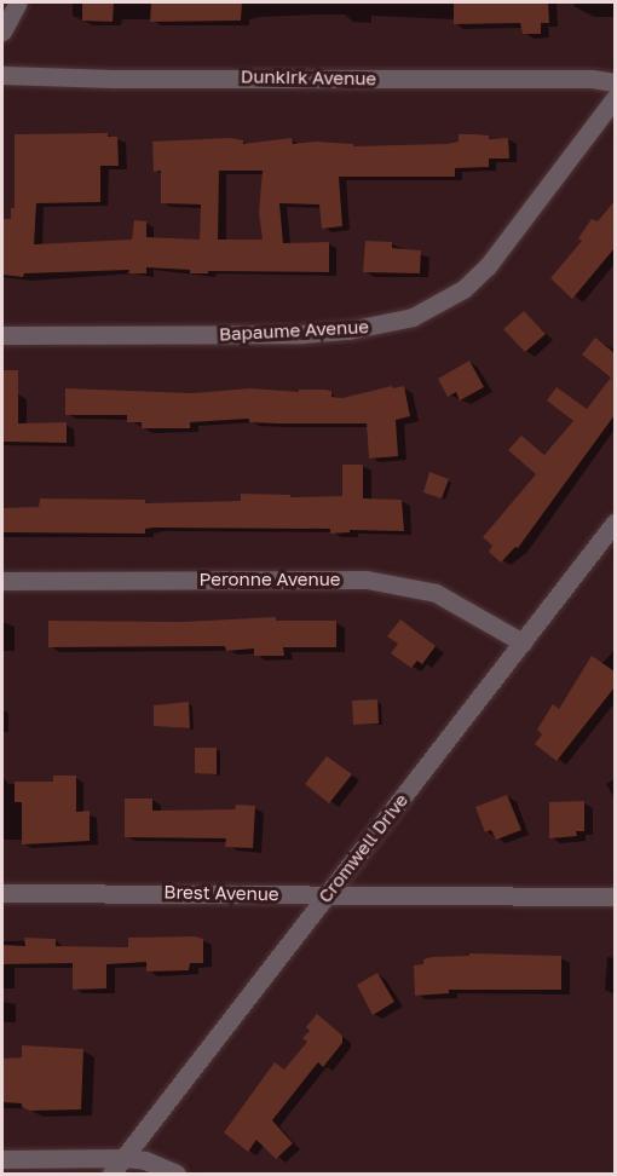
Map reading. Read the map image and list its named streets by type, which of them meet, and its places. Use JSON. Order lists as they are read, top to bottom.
{
  "streets": {
    "street": [
      "Dunkirk Avenue",
      "Bapaume Avenue",
      "Peronne Avenue",
      "Cromwell Drive",
      "Brest Avenue"
    ]
  },
  "crossings": [
    ["Peronne Avenue", "Cromwell Drive"],
    ["Cromwell Drive", "Brest Avenue"]
  ]
}
